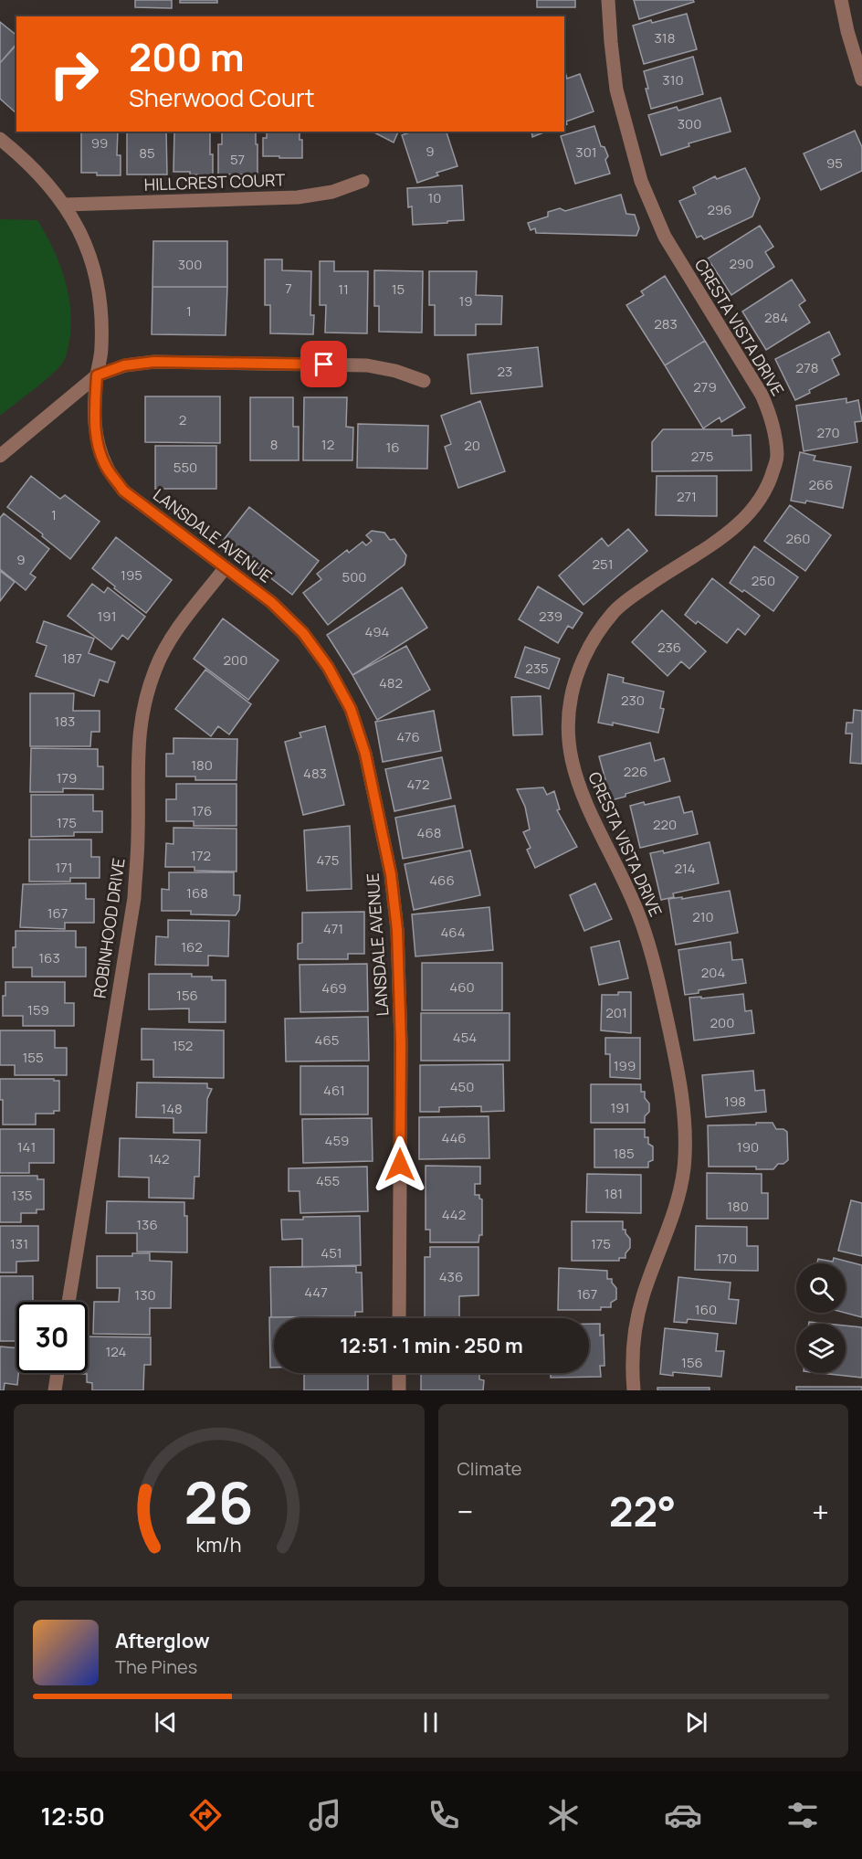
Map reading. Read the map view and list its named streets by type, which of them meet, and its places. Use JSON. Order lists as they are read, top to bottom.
{
  "streets": {
    "street": [
      "HILLCREST COURT",
      "CRESTA VISTA DRIVE",
      "LANSDALE AVENUE",
      "ROBINHOOD DRIVE"
    ]
  },
  "crossings": [
    ["HILLCREST COURT", "LANSDALE AVENUE"],
    ["LANSDALE AVENUE", "ROBINHOOD DRIVE"]
  ],
  "house_numbers": [
    "318",
    "310",
    "300",
    "99",
    "9",
    "301",
    "85",
    "57",
    "95",
    "10",
    "296",
    "290",
    "300",
    "7",
    "11",
    "15",
    "19",
    "1",
    "284",
    "283",
    "278",
    "23",
    "279",
    "2",
    "270",
    "8",
    "12",
    "20",
    "16",
    "275",
    "550",
    "266",
    "271",
    "1",
    "260",
    "9",
    "251",
    "195",
    "500",
    "250",
    "191",
    "239",
    "494",
    "236",
    "187",
    "200",
    "235",
    "482",
    "230",
    "183",
    "476",
    "180",
    "226",
    "483",
    "179",
    "472",
    "176",
    "175",
    "220",
    "468",
    "172",
    "475",
    "171",
    "214",
    "466",
    "168",
    "167",
    "210",
    "471",
    "464",
    "162",
    "163",
    "204",
    "460",
    "469",
    "156",
    "159",
    "201",
    "200",
    "454",
    "465",
    "152",
    "155",
    "199",
    "450",
    "461",
    "198",
    "191",
    "148",
    "446",
    "459",
    "141",
    "190",
    "185",
    "142",
    "455",
    "181",
    "135",
    "180",
    "442",
    "136",
    "131",
    "175",
    "451",
    "170",
    "436",
    "447",
    "167",
    "130",
    "160",
    "124",
    "156"
  ],
  "page": {
    "turn": ["200 m", "Sherwood Court"],
    "limit": "30",
    "trip": "12:51 · 1 min · 250 m",
    "tile": "Climate",
    "heat": ["−", "22°", "+"],
    "song": ["Afterglow", "The Pines"],
    "tabs": "12:50",
    "gauge": ["26", "km/h"]
  }
}
